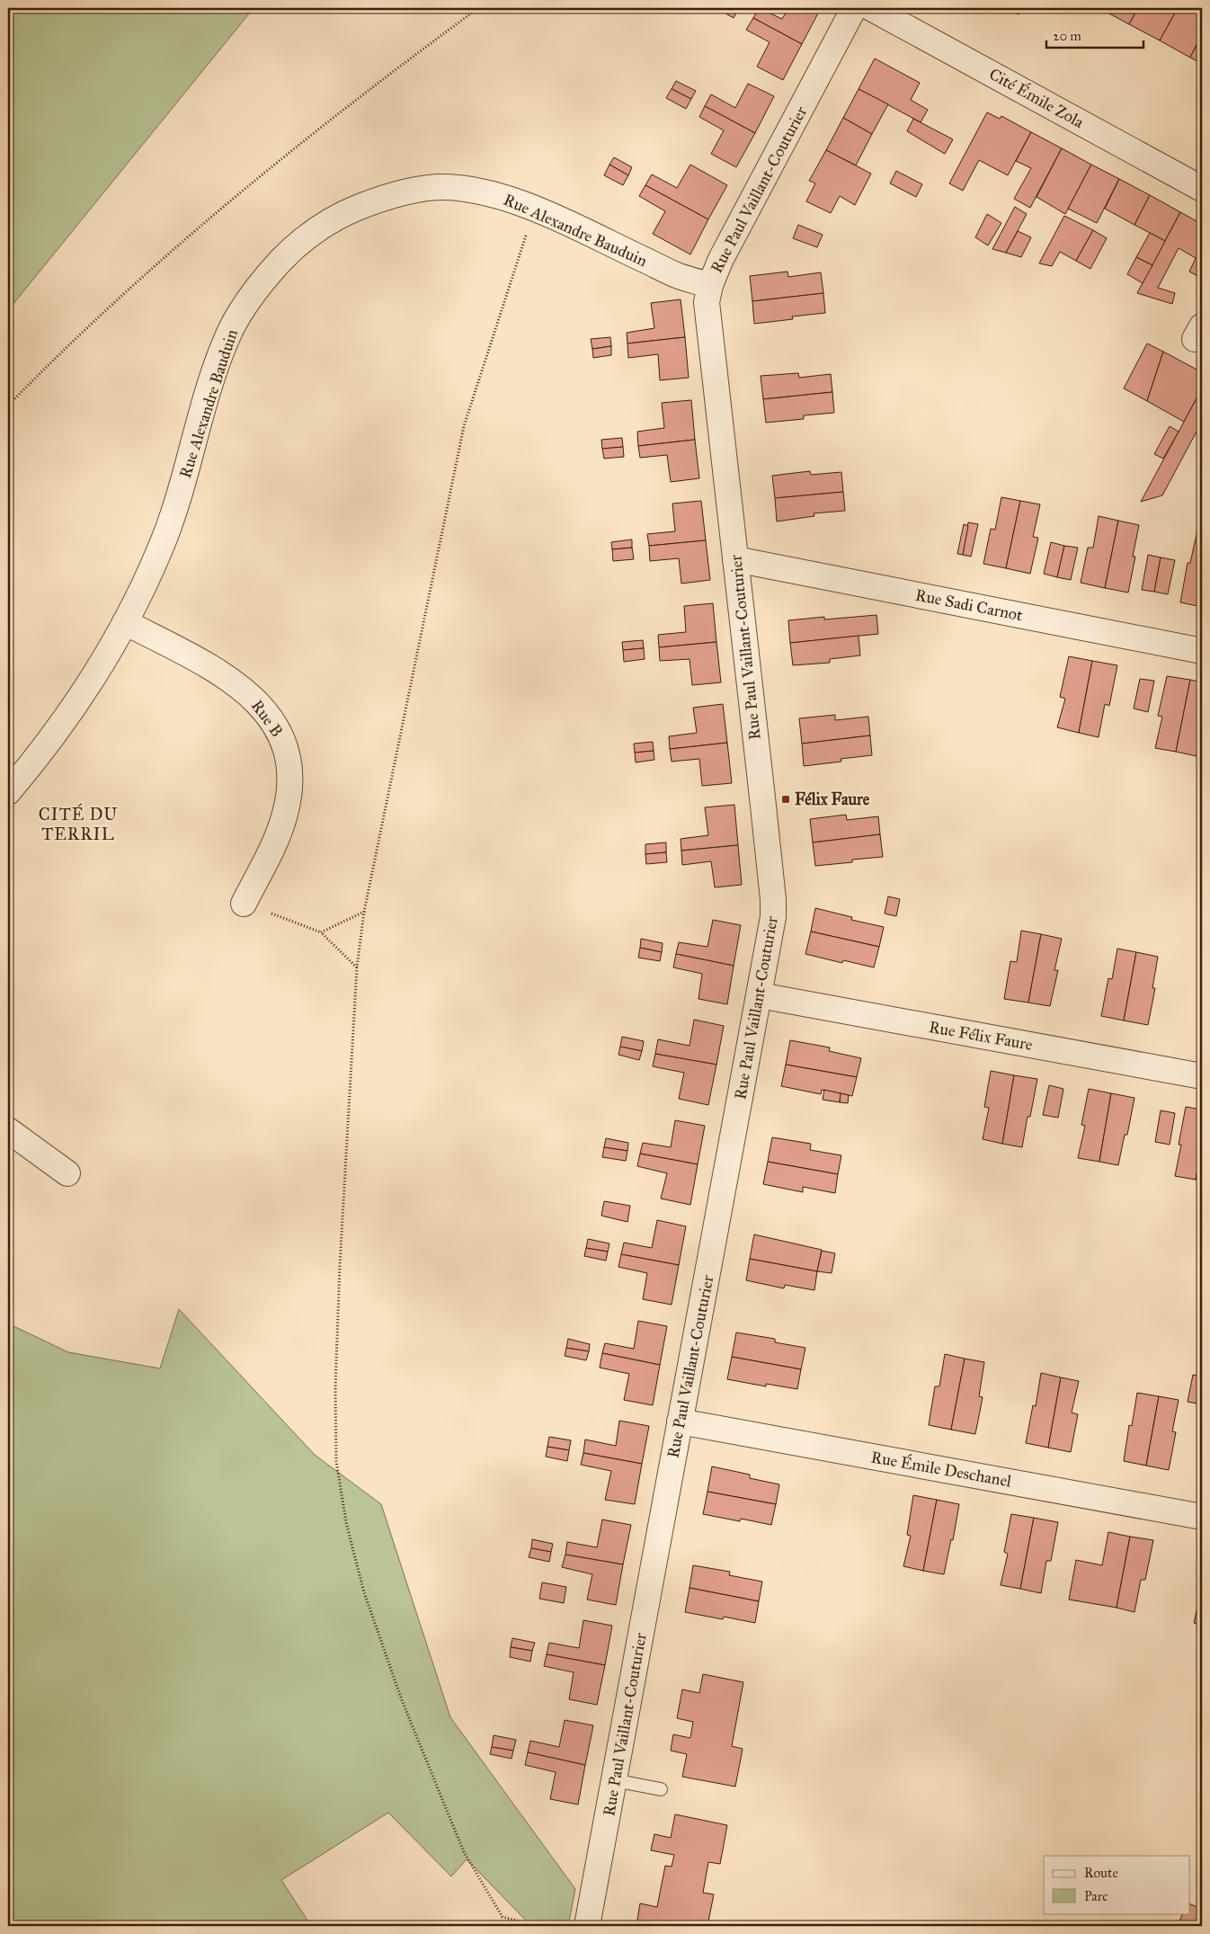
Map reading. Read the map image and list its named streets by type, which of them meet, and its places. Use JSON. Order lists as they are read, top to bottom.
{
  "streets": {
    "street": [
      "Cité Émile Zola",
      "Rue Paul Vaillant-Couturier",
      "Rue Alexandre Bauduin",
      "Rue Sadi Carnot",
      "Rue B",
      "Rue Félix Faure",
      "Rue Émile Deschanel"
    ]
  },
  "crossings": [
    ["Rue Paul Vaillant-Couturier", "Rue Alexandre Bauduin"],
    ["Rue Paul Vaillant-Couturier", "Rue Sadi Carnot"],
    ["Rue Paul Vaillant-Couturier", "Rue Félix Faure"],
    ["Rue Paul Vaillant-Couturier", "Rue Émile Deschanel"],
    ["Rue Alexandre Bauduin", "Rue B"]
  ],
  "districts": ["CITÉ DU TERRIL"],
  "places": {
    "transit": ["Félix Faure"]
  },
  "legend": ["Route", "Parc"],
  "scale_bar": "20 m"
}
